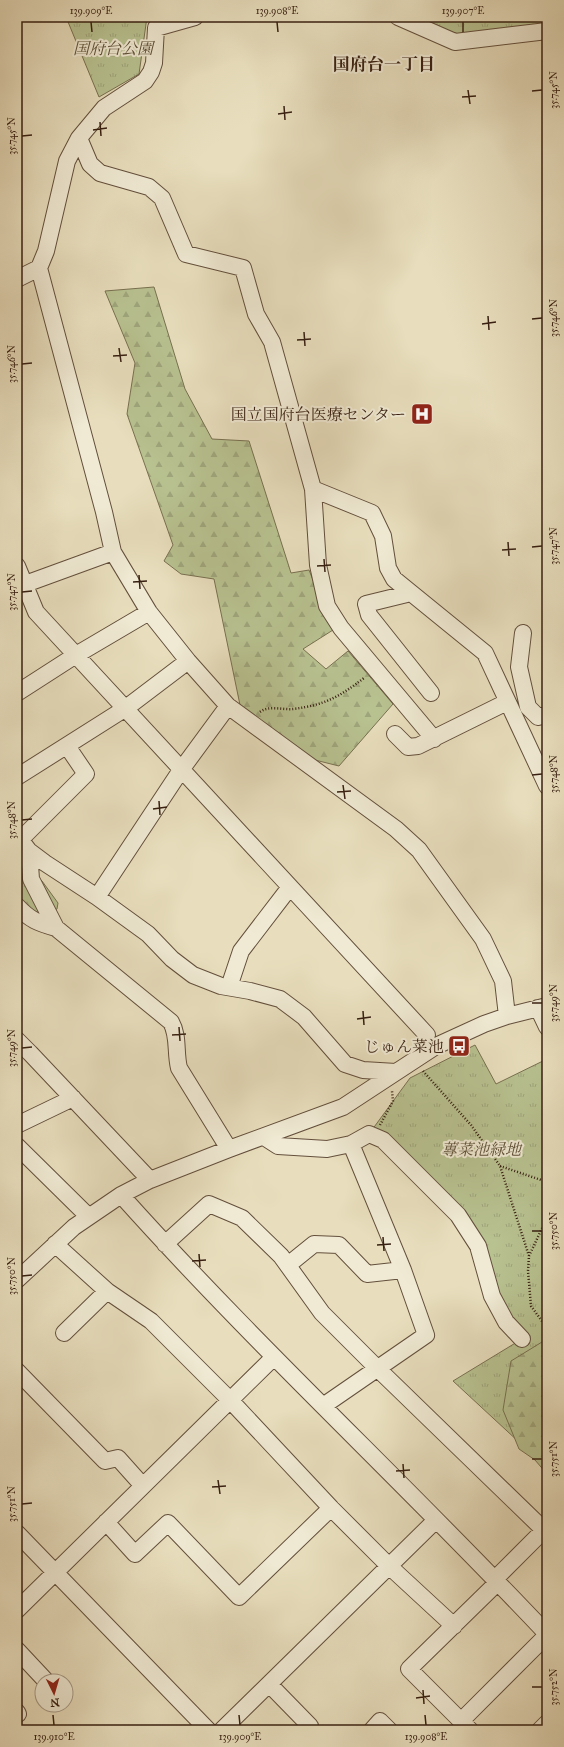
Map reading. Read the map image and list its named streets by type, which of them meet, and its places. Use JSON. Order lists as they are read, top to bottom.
{
  "districts": ["国府台一丁目"],
  "parks": ["国府台公園", "蓴菜池緑地"],
  "places": {
    "hospital": ["国立国府台医療センター"],
    "bus stop": ["じゅん菜池"]
  },
  "north": "bottom",
  "coordinates": [
    "139.909°E",
    "139.908°E",
    "139.907°E",
    "35.745°N",
    "35.746°N",
    "35.747°N",
    "35.748°N",
    "35.749°N",
    "35.750°N",
    "35.751°N",
    "35.752°N",
    "139.910°E"
  ]
}
